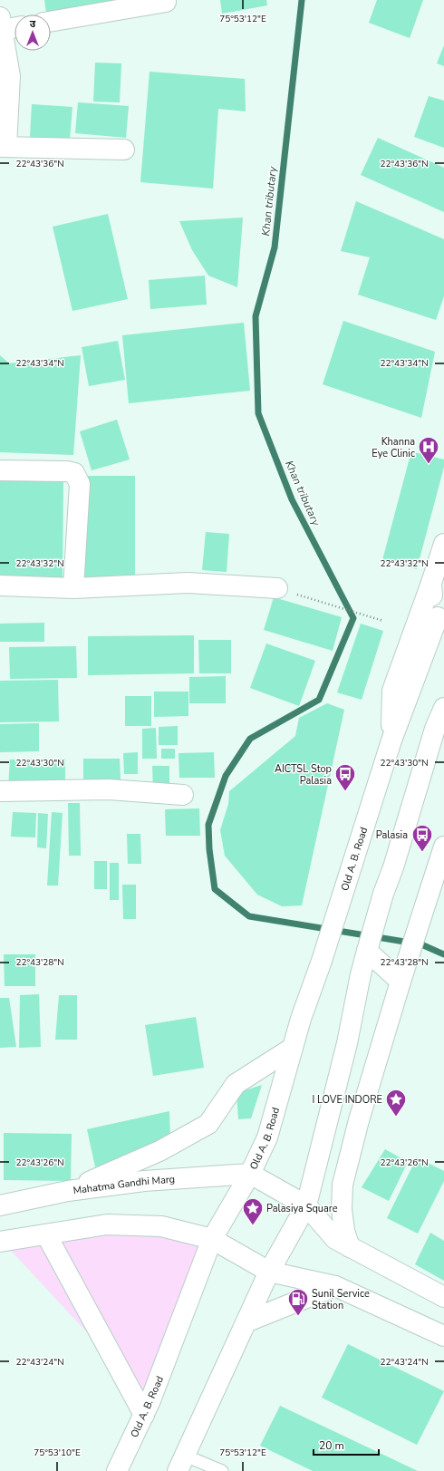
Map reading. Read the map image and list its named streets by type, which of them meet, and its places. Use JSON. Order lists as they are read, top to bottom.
{
  "streets": {
    "main road": ["Old A. B. Road", "Mahatma Gandhi Marg"]
  },
  "crossings": [
    ["Old A. B. Road", "Mahatma Gandhi Marg"]
  ],
  "water": ["Khan tributary"],
  "places": {
    "hospital": ["Khanna Eye Clinic"],
    "bus stop": ["AICTSL Stop Palasia", "Palasia"],
    "place": ["I LOVE INDORE", "Palasiya Square"],
    "fuel station": ["Sunil Service Station"]
  },
  "scale_bar": "20 m",
  "north": "top",
  "coordinates": [
    "75°53'12\"E",
    "22°43'36\"N",
    "22°43'34\"N",
    "22°43'32\"N",
    "22°43'30\"N",
    "22°43'28\"N",
    "22°43'26\"N",
    "22°43'24\"N",
    "75°53'10\"E"
  ]
}
